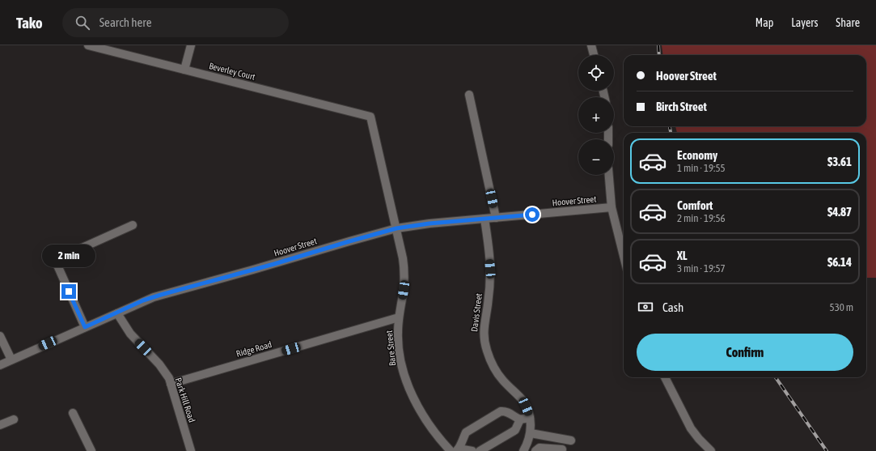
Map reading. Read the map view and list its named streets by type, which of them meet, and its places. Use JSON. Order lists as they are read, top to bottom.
{
  "streets": {
    "street": [
      "Beverley Court",
      "Hoover Street",
      "Davis Street",
      "Bare Street",
      "Ridge Road",
      "Park Hill Road"
    ]
  },
  "crossings": [
    ["Beverley Court", "Bare Street"],
    ["Hoover Street", "Davis Street"],
    ["Hoover Street", "Bare Street"],
    ["Hoover Street", "Park Hill Road"],
    ["Bare Street", "Ridge Road"],
    ["Ridge Road", "Park Hill Road"]
  ],
  "page": {
    "header": "Tako",
    "search": "Search here",
    "nav": ["Map", "Layers", "Share"],
    "map_buttons": ["+", "−"],
    "banner": ["Hoover Street", "Birch Street"],
    "list": [
      {
        "name": "Economy",
        "note": "1 min · 19:55",
        "value": "$3.61"
      },
      {
        "name": "Comfort",
        "note": "2 min · 19:56",
        "value": "$4.87"
      },
      {
        "name": "XL",
        "note": "3 min · 19:57",
        "value": "$6.14"
      }
    ],
    "bubble": "2 min",
    "pay": ["Cash", "530 m"],
    "buttons": "Confirm"
  }
}
